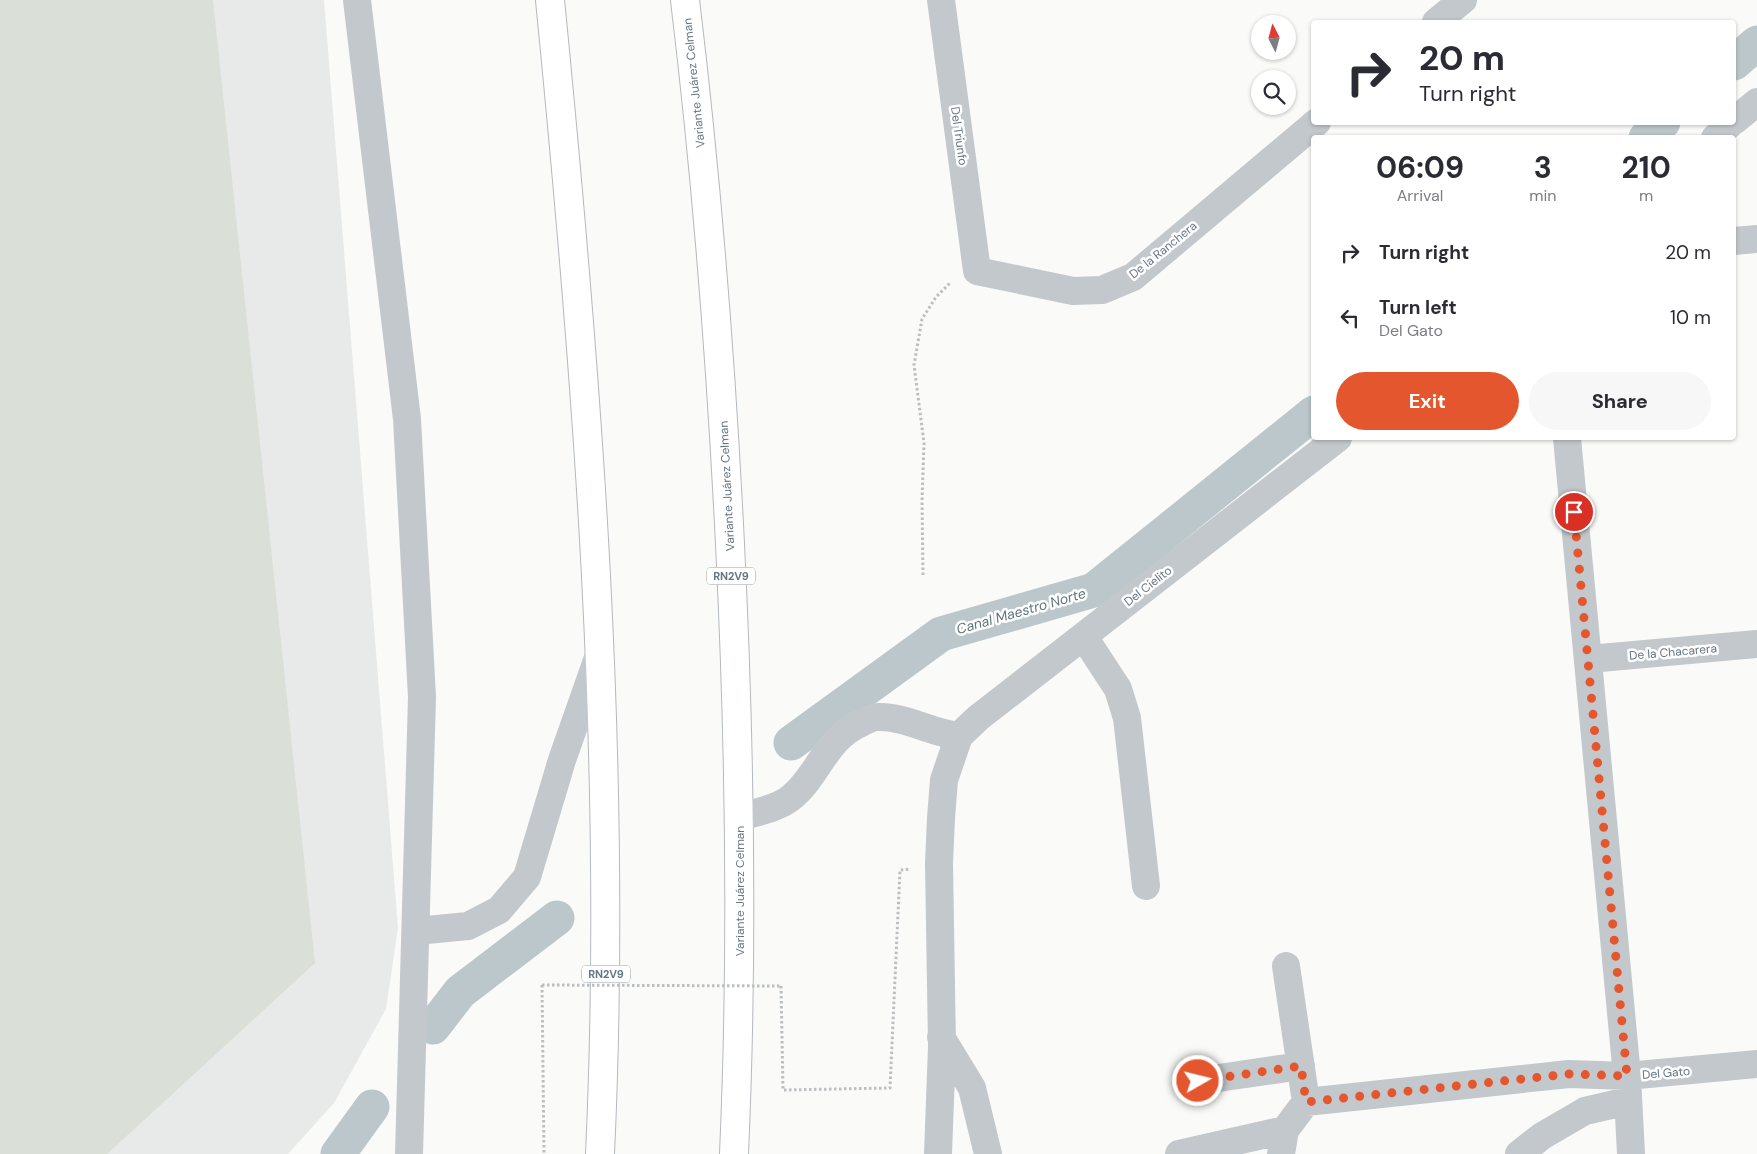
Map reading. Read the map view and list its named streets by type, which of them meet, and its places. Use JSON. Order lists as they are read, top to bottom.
{
  "streets": {
    "highway": ["Variante Juárez Celman", "RN2V9"],
    "street": [
      "Del Triunfo",
      "De la Ranchera",
      "Del Cielito",
      "De la Chacarera",
      "Del Gato"
    ]
  },
  "crossings": [
    ["Del Triunfo", "De la Ranchera"]
  ],
  "water": ["Canal Maestro Norte"],
  "north": "top",
  "page": {
    "turn": ["20 m", "Turn right"],
    "eta": [
      "06:09",
      "Arrival",
      "3",
      "min",
      "210",
      "m"
    ],
    "list": [
      {
        "name": "Turn right",
        "value": "20 m"
      },
      {
        "name": "Turn left",
        "note": "Del Gato",
        "value": "10 m"
      }
    ],
    "buttons": ["Exit", "Share"]
  }
}
